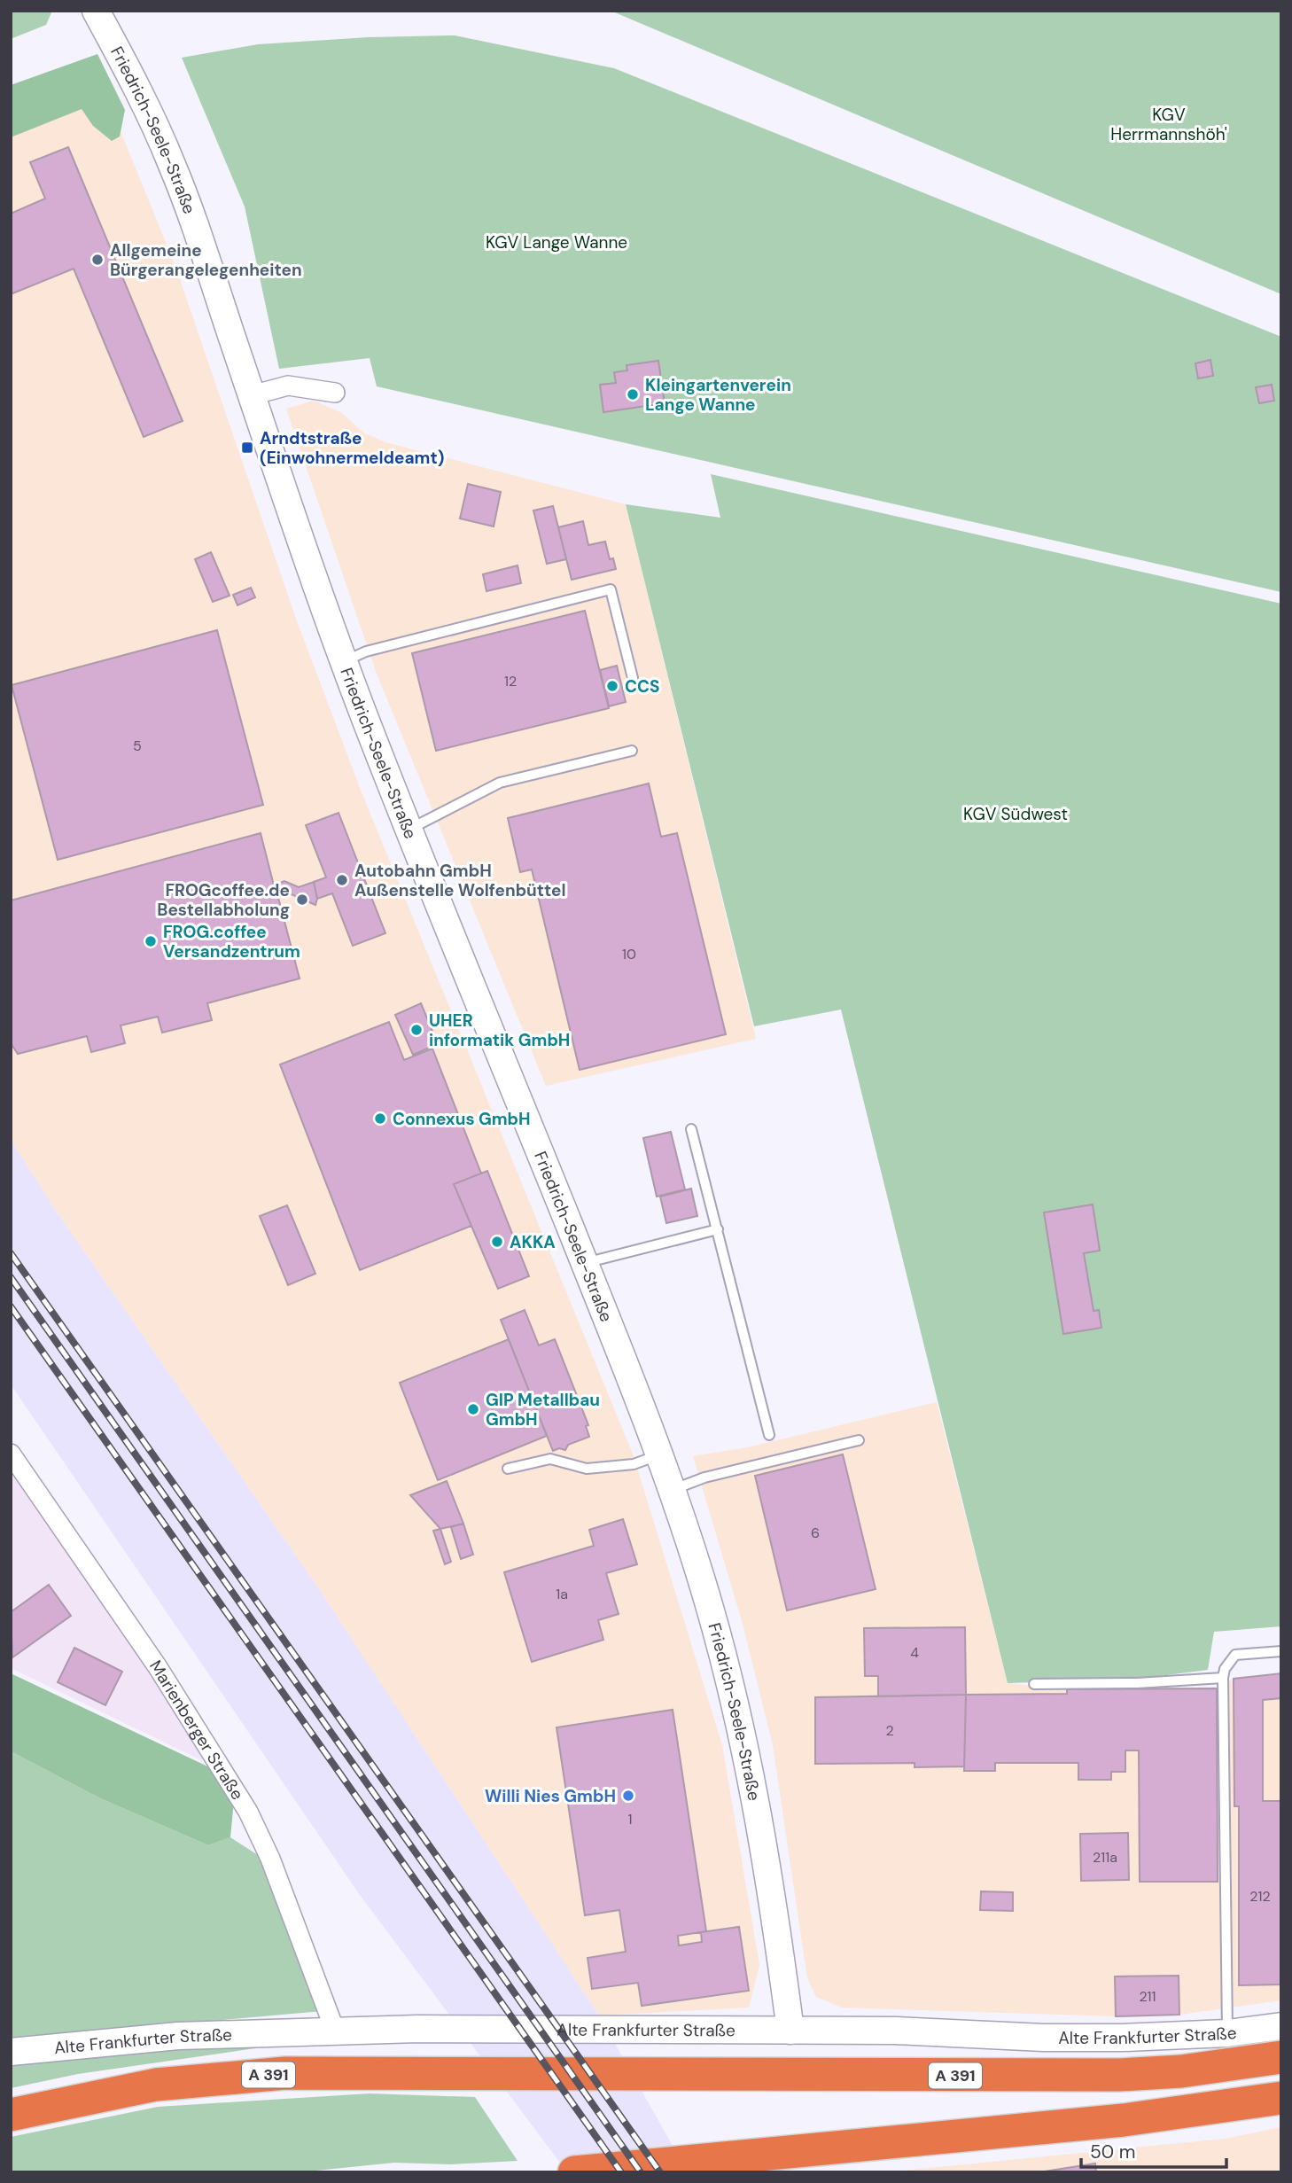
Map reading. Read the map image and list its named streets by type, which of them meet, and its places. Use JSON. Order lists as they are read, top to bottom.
{
  "streets": {
    "highway": ["A 391"],
    "street": ["Friedrich-Seele-Straße", "Marienberger Straße", "Alte Frankfurter Straße"]
  },
  "crossings": [
    ["Friedrich-Seele-Straße", "Alte Frankfurter Straße"],
    ["Marienberger Straße", "Alte Frankfurter Straße"]
  ],
  "parks": ["KGV Herrmannshöh'", "KGV Lange Wanne", "KGV Südwest"],
  "places": {
    "other": [
      "Allgemeine Bürgerangelegenheiten",
      "Kleingartenverein Lange Wanne",
      "CCS",
      "Autobahn GmbH Außenstelle Wolfenbüttel",
      "FROGcoffee.de Bestellabholung",
      "FROG.coffee Versandzentrum",
      "UHER informatik GmbH",
      "Connexus GmbH",
      "AKKA",
      "GIP Metallbau GmbH",
      "Willi Nies GmbH"
    ],
    "transit": ["Arndtstraße (Einwohnermeldeamt)"]
  },
  "house_numbers": [
    "12",
    "5",
    "10",
    "6",
    "1a",
    "4",
    "2",
    "1",
    "211a",
    "212",
    "211"
  ],
  "scale_bar": "50 m"
}
